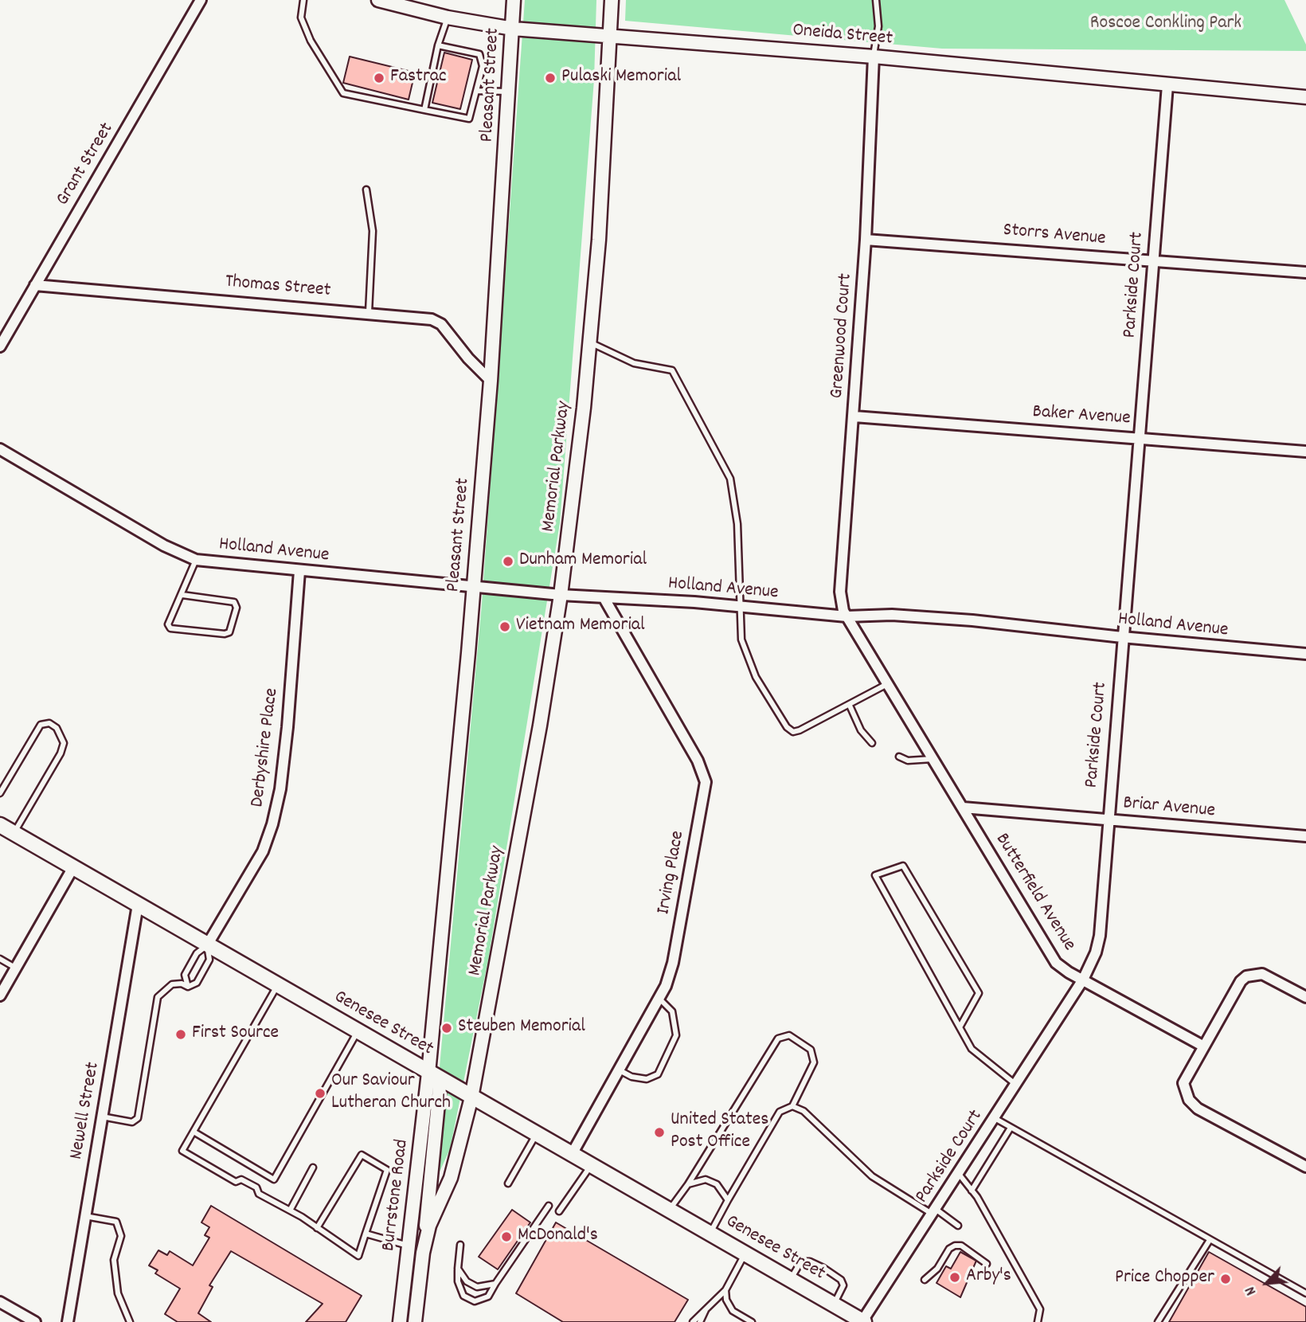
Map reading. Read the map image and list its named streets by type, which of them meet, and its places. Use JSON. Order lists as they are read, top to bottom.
{
  "streets": {
    "main road": ["Genesee Street"],
    "street": [
      "Oneida Street",
      "Pleasant Street",
      "Grant Street",
      "Storrs Avenue",
      "Parkside Court",
      "Thomas Street",
      "Greenwood Court",
      "Baker Avenue",
      "Memorial Parkway",
      "Holland Avenue",
      "Derbyshire Place",
      "Briar Avenue",
      "Irving Place",
      "Butterfield Avenue",
      "Newell Street",
      "Burrstone Road"
    ]
  },
  "crossings": [
    ["Oneida Street", "Pleasant Street"],
    ["Oneida Street", "Parkside Court"],
    ["Oneida Street", "Greenwood Court"],
    ["Oneida Street", "Memorial Parkway"],
    ["Pleasant Street", "Thomas Street"],
    ["Pleasant Street", "Holland Avenue"],
    ["Pleasant Street", "Genesee Street"],
    ["Pleasant Street", "Burrstone Road"],
    ["Grant Street", "Thomas Street"],
    ["Storrs Avenue", "Parkside Court"],
    ["Storrs Avenue", "Greenwood Court"],
    ["Parkside Court", "Baker Avenue"],
    ["Parkside Court", "Holland Avenue"],
    ["Parkside Court", "Briar Avenue"],
    ["Parkside Court", "Butterfield Avenue"],
    ["Parkside Court", "Genesee Street"],
    ["Greenwood Court", "Baker Avenue"],
    ["Greenwood Court", "Holland Avenue"],
    ["Greenwood Court", "Butterfield Avenue"],
    ["Memorial Parkway", "Holland Avenue"],
    ["Memorial Parkway", "Genesee Street"],
    ["Memorial Parkway", "Burrstone Road"],
    ["Holland Avenue", "Derbyshire Place"],
    ["Holland Avenue", "Irving Place"],
    ["Holland Avenue", "Butterfield Avenue"],
    ["Derbyshire Place", "Genesee Street"],
    ["Briar Avenue", "Butterfield Avenue"],
    ["Irving Place", "Genesee Street"],
    ["Genesee Street", "Newell Street"],
    ["Genesee Street", "Burrstone Road"]
  ],
  "parks": ["Roscoe Conkling Park"],
  "places": [
    "Fastrac",
    "Pulaski Memorial",
    "Dunham Memorial",
    "Vietnam Memorial",
    "Steuben Memorial",
    "First Source",
    "Our Saviour Lutheran Church",
    "United States Post Office",
    "McDonald's",
    "Arby's",
    "Price Chopper"
  ],
  "north": "bottom left"
}
